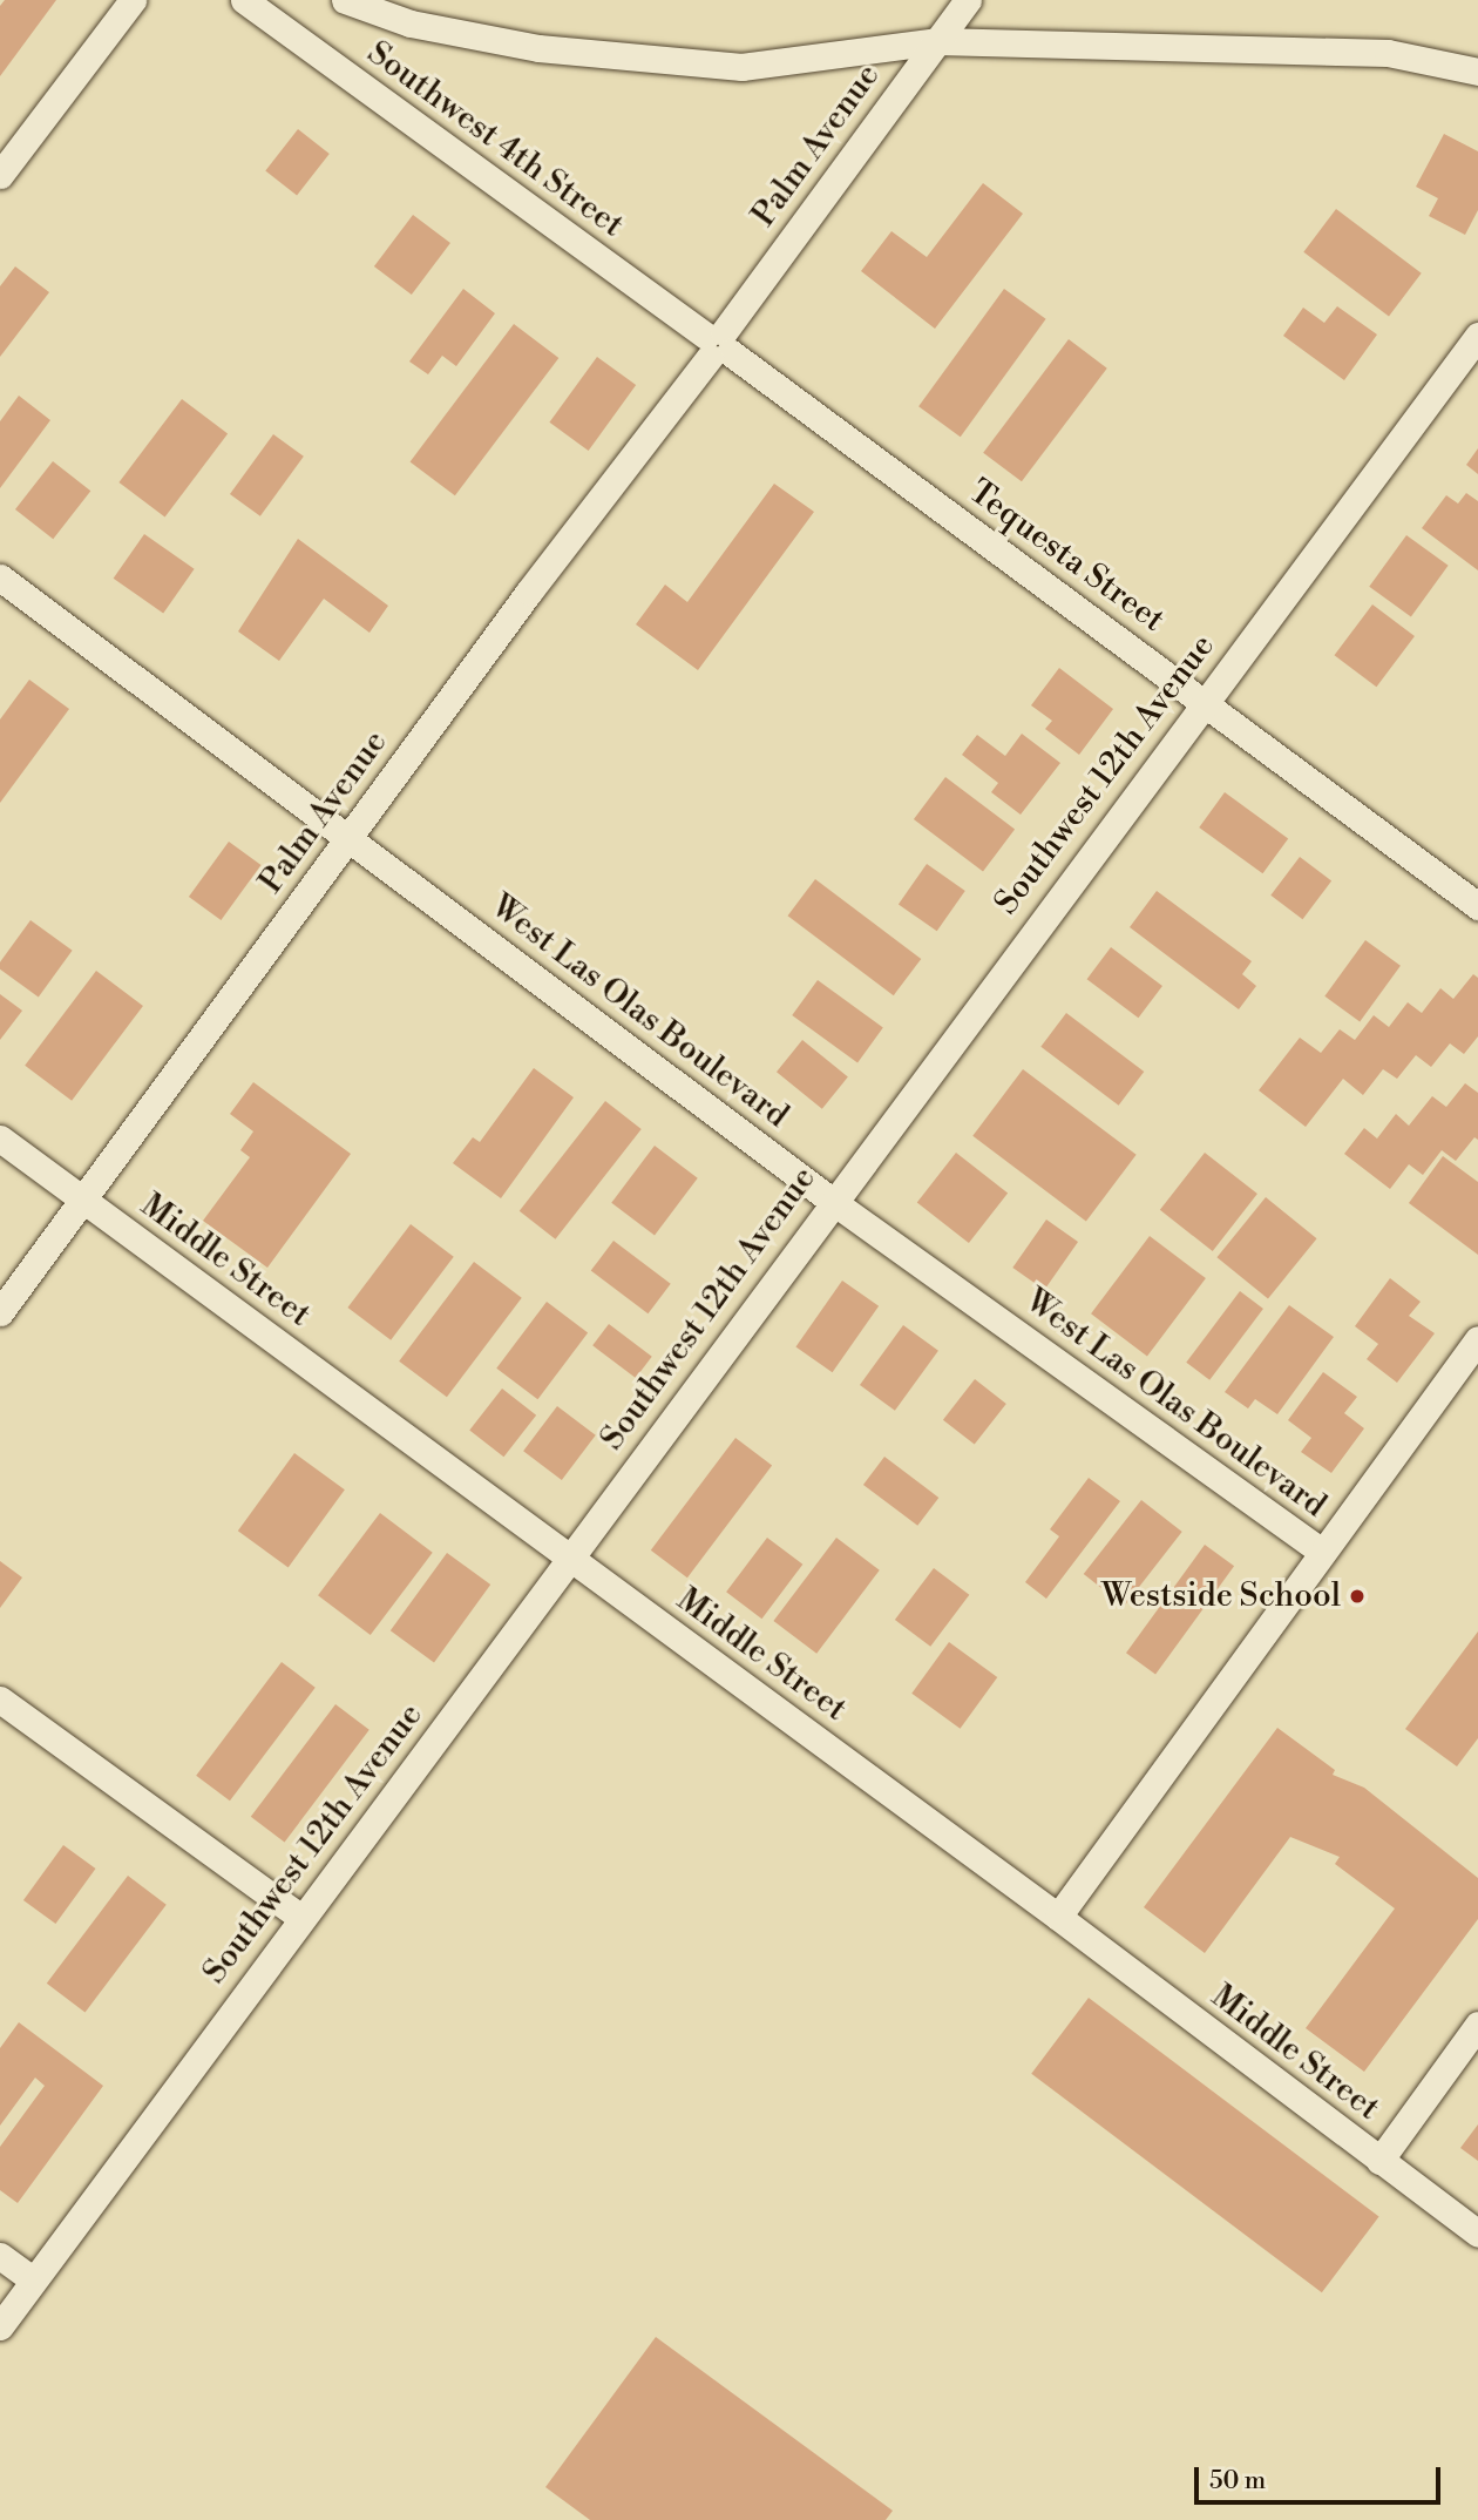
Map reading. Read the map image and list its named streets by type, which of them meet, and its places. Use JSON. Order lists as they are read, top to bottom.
{
  "streets": {
    "street": [
      "Southwest 4th Street",
      "Palm Avenue",
      "Tequesta Street",
      "Southwest 12th Avenue",
      "West Las Olas Boulevard",
      "Middle Street"
    ]
  },
  "crossings": [
    ["Southwest 4th Street", "Palm Avenue"],
    ["Southwest 4th Street", "Tequesta Street"],
    ["Palm Avenue", "Tequesta Street"],
    ["Palm Avenue", "West Las Olas Boulevard"],
    ["Palm Avenue", "Middle Street"],
    ["Tequesta Street", "Southwest 12th Avenue"],
    ["Southwest 12th Avenue", "West Las Olas Boulevard"],
    ["Southwest 12th Avenue", "Middle Street"]
  ],
  "places": ["Westside School"],
  "scale_bar": "50 m"
}
